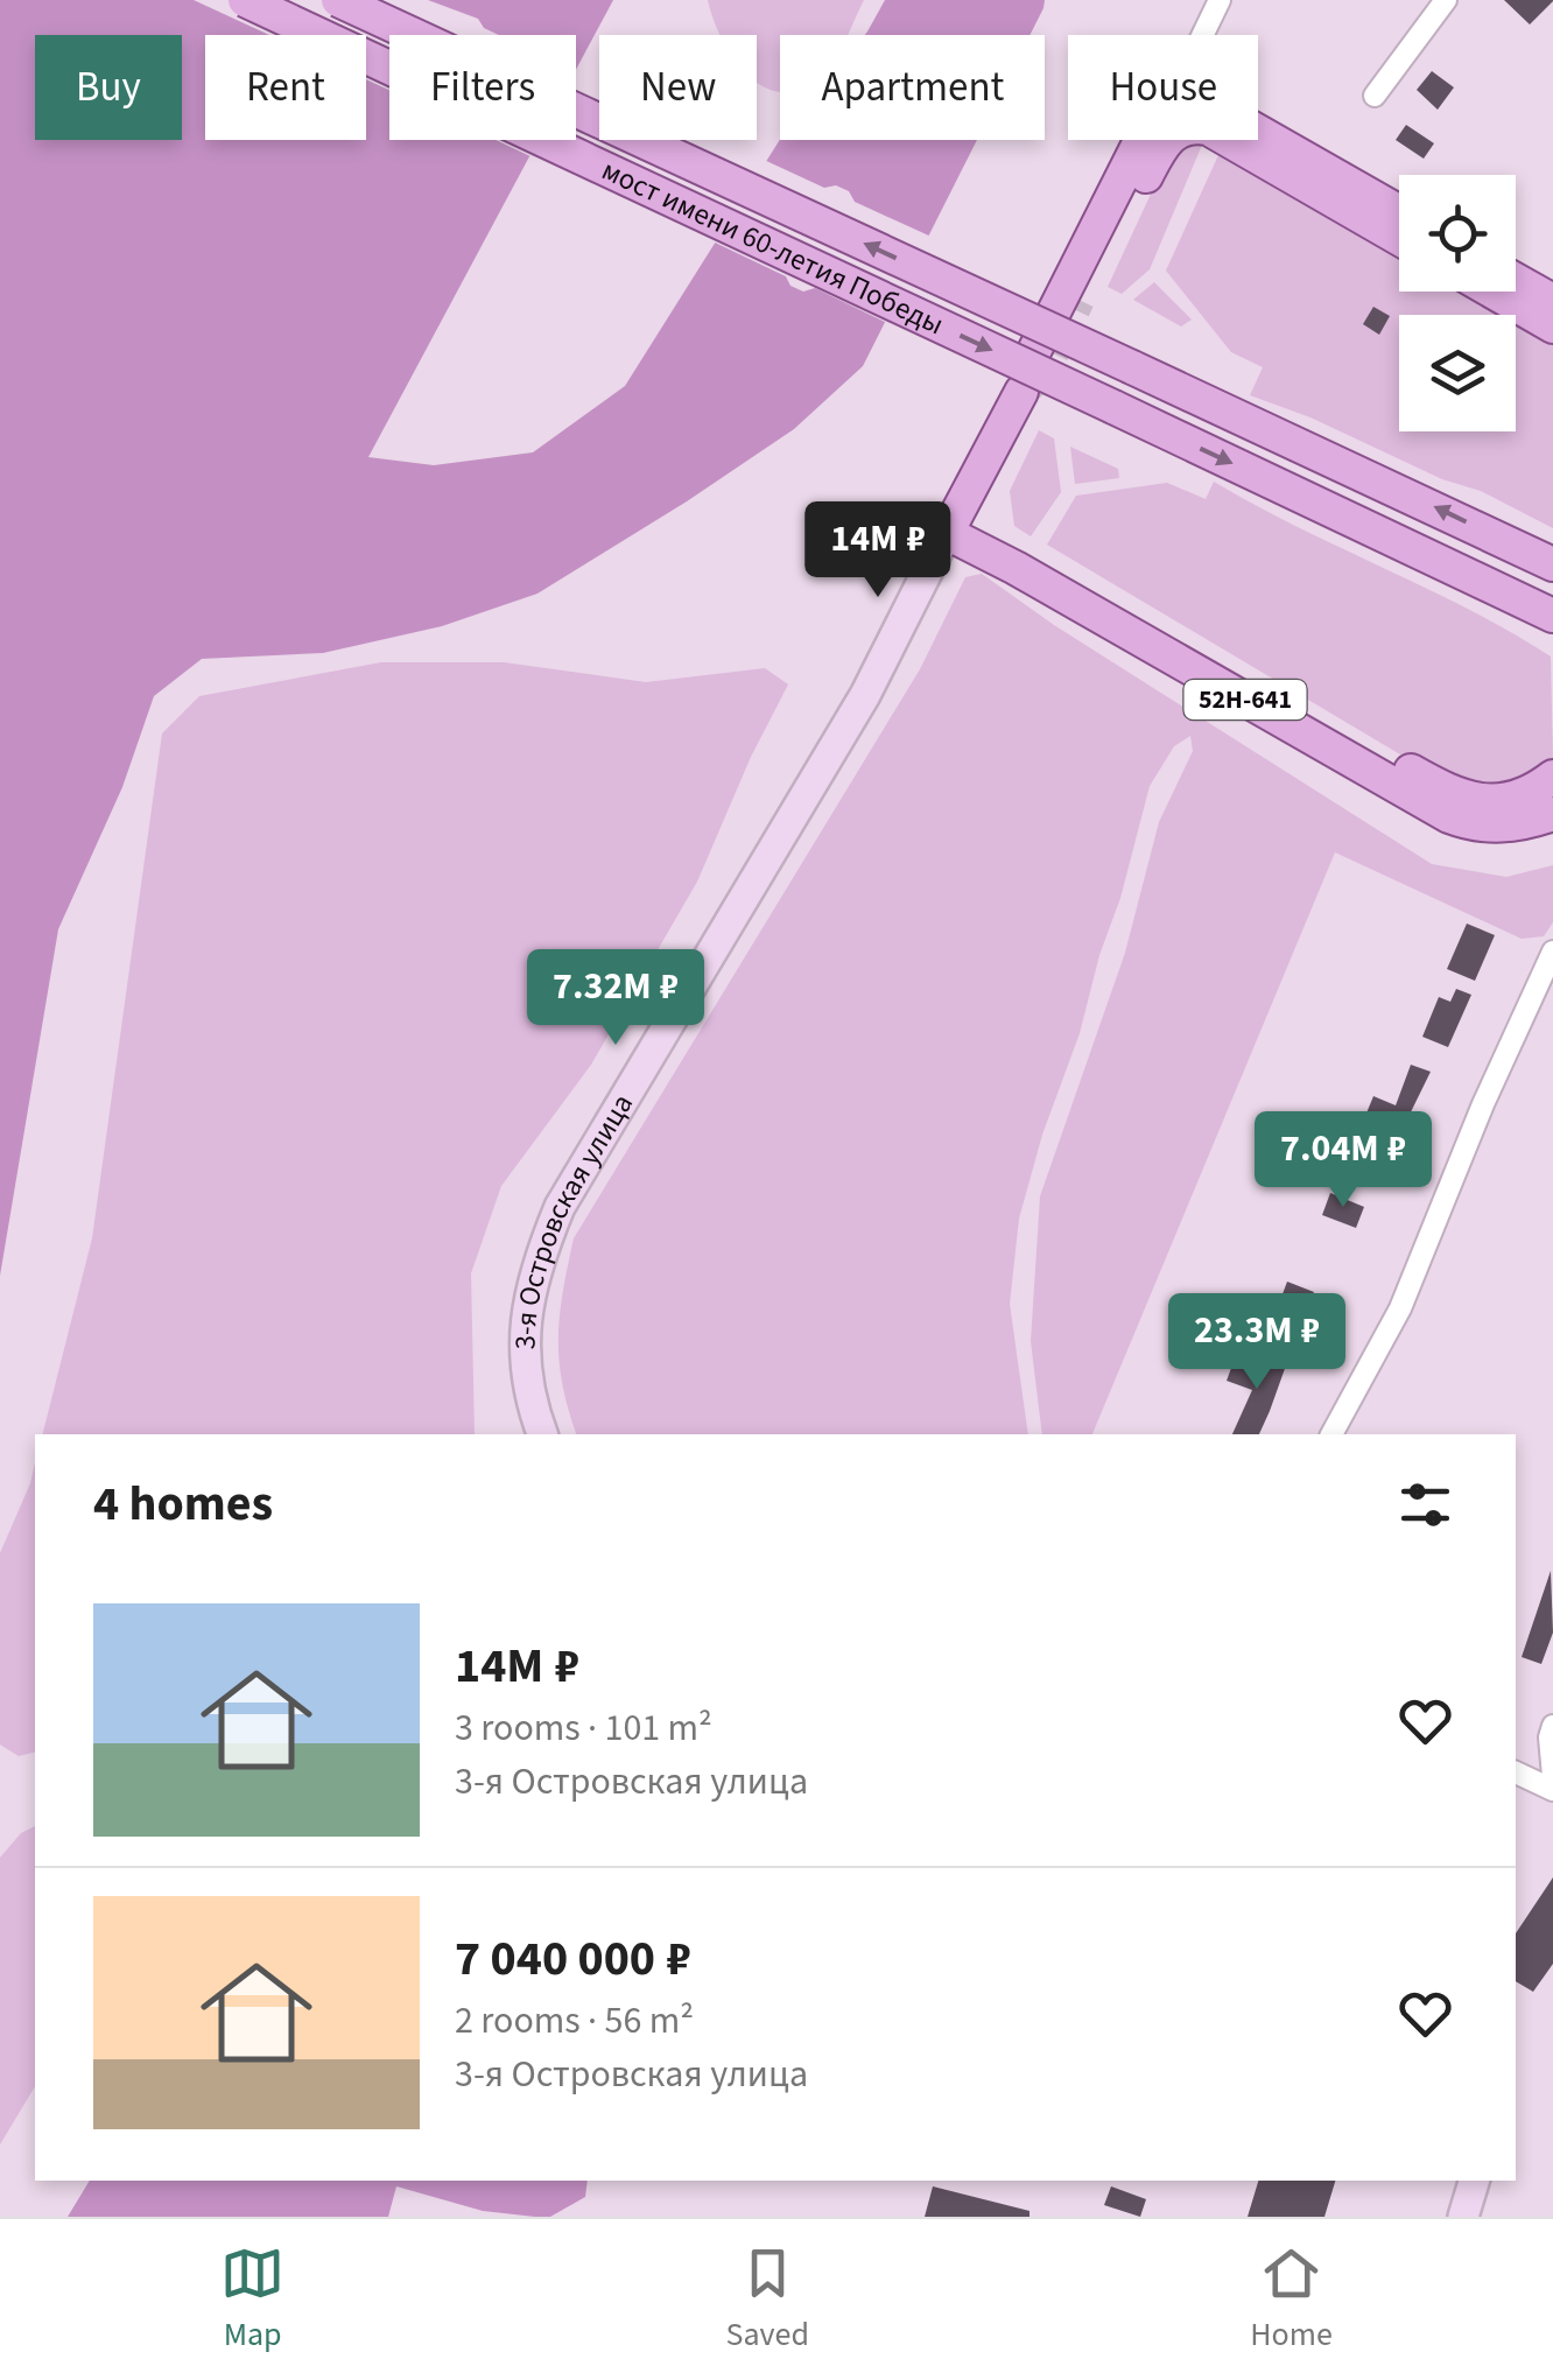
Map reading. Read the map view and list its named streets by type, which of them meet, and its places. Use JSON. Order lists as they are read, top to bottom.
{
  "streets": {
    "main road": ["мост имени 60-летия Победы", "52Н-641", "3-я Островская улица"]
  },
  "crossings": [
    ["52Н-641", "3-я Островская улица"]
  ],
  "page": {
    "chip": [
      "Buy",
      "Rent",
      "Filters",
      "New",
      "Apartment",
      "House"
    ],
    "price": [
      "14M ₽",
      "7.32M ₽",
      "7.04M ₽",
      "23.3M ₽"
    ],
    "heading": "4 homes",
    "list": [
      {
        "name": "14M ₽",
        "note": "3 rooms · 101 m² · 3-я Островская улица"
      },
      {
        "name": "7 040 000 ₽",
        "note": "2 rooms · 56 m² · 3-я Островская улица"
      }
    ],
    "tabs": ["Map", "Saved", "Home"]
  }
}
